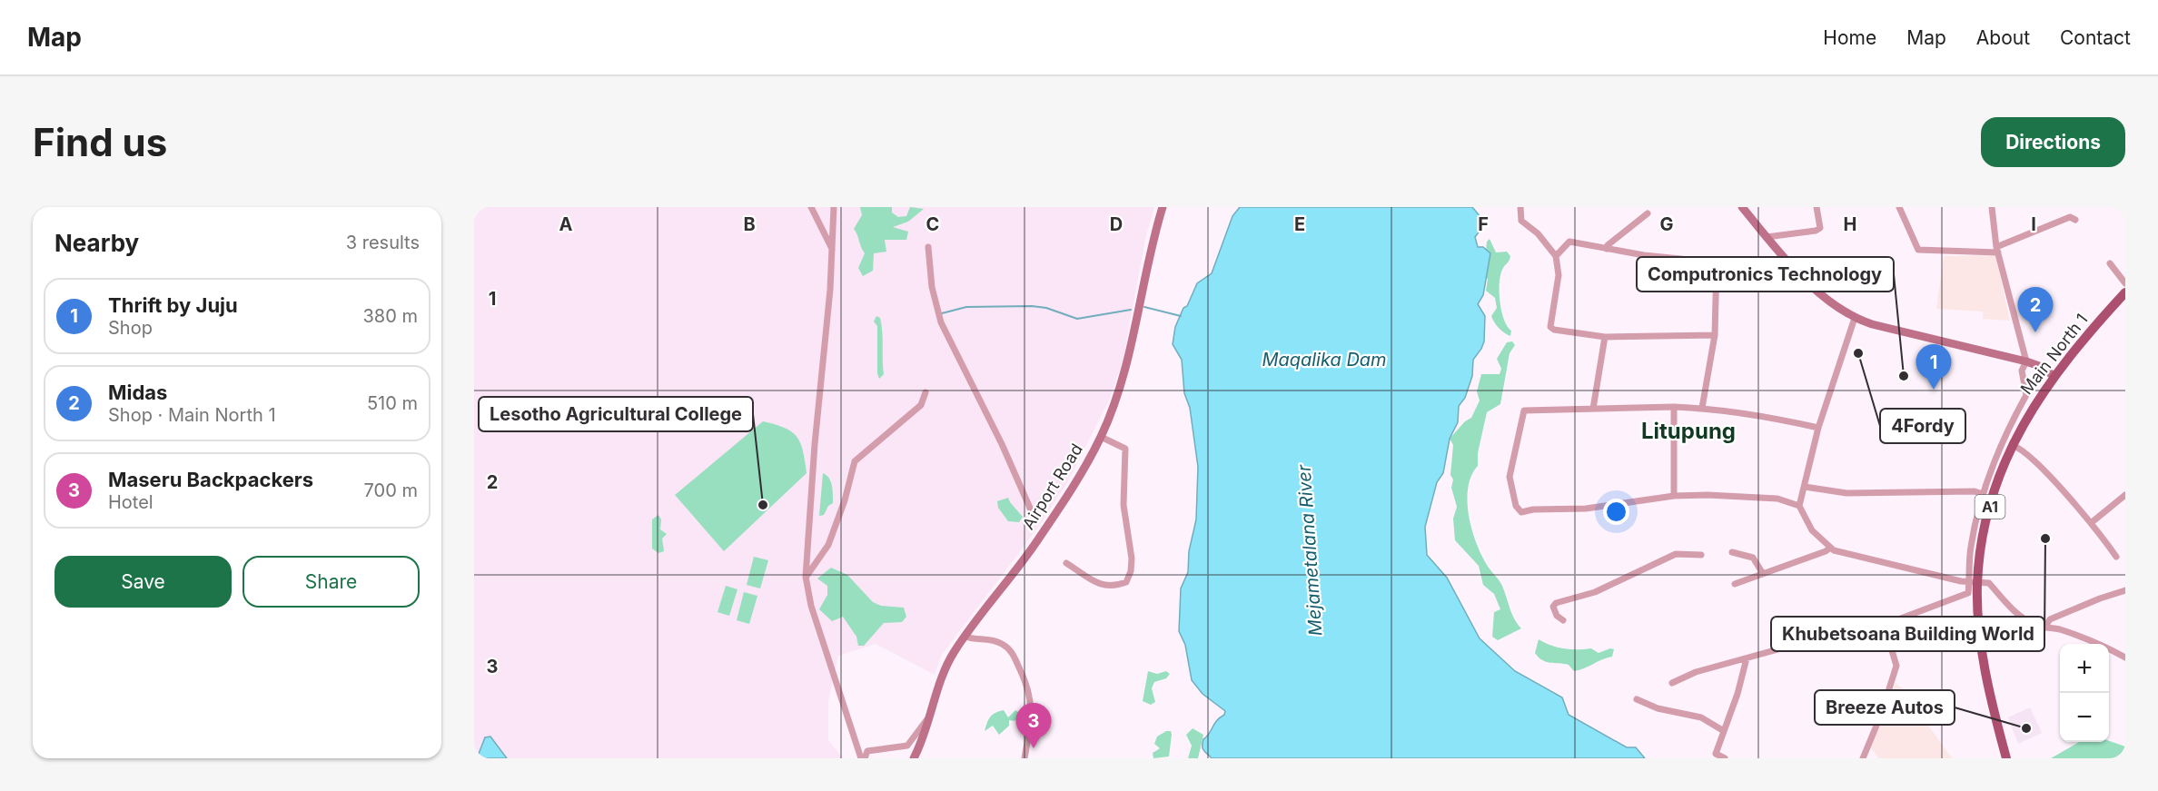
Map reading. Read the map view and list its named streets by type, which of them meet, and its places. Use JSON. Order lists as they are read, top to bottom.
{
  "streets": {
    "main road": ["Main North 1", "Airport Road", "A1"]
  },
  "districts": ["Litupung"],
  "water": ["Maqalika Dam", "Mejametalana River"],
  "places": [
    "4Fordy",
    "Computronics Technology",
    "Lesotho Agricultural College",
    "Khubetsoana Building World",
    "Breeze Autos"
  ],
  "page": {
    "header": "Map",
    "nav": [
      "Home",
      "Map",
      "About",
      "Contact"
    ],
    "buttons": [
      "Directions",
      ["Save", "Share"]
    ],
    "title": "Find us",
    "heading": ["Nearby", "3 results"],
    "list": [
      {
        "mark": "1",
        "name": "Thrift by Juju",
        "note": "Shop",
        "value": "380 m"
      },
      {
        "mark": "2",
        "name": "Midas",
        "note": "Shop · Main North 1",
        "value": "510 m"
      },
      {
        "mark": "3",
        "name": "Maseru Backpackers",
        "note": "Hotel",
        "value": "700 m"
      }
    ],
    "pins": ["2", "1", "3"],
    "map_buttons": ["+", "−"]
  },
  "grid": {
    "columns": [
      "A",
      "B",
      "C",
      "D",
      "E",
      "F",
      "G",
      "H",
      "I"
    ],
    "rows": ["1", "2", "3"]
  }
}
